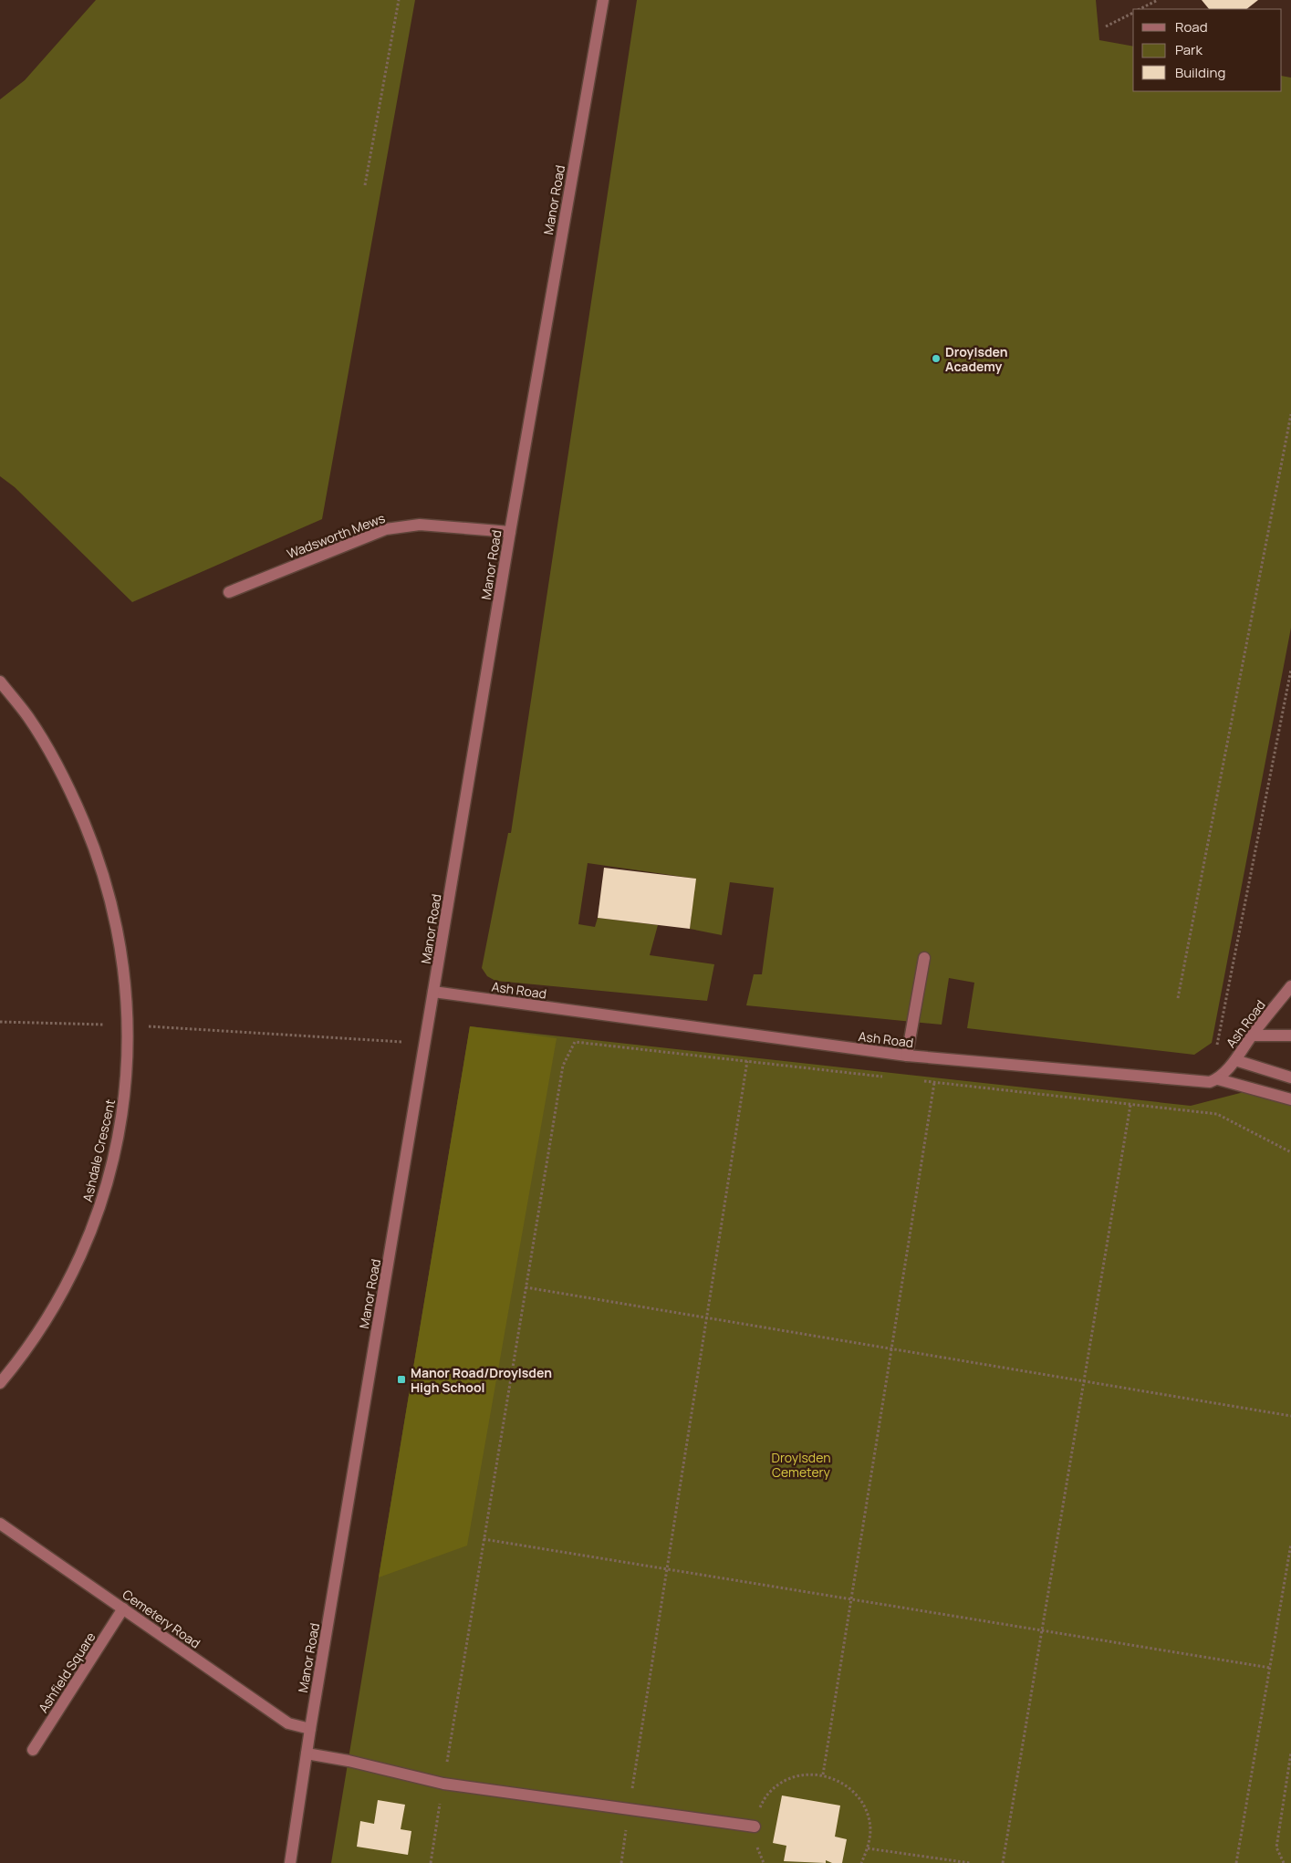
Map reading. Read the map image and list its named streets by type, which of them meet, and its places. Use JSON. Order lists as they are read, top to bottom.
{
  "streets": {
    "street": [
      "Manor Road",
      "Wadsworth Mews",
      "Ash Road",
      "Ashdale Crescent",
      "Cemetery Road",
      "Ashfield Square"
    ]
  },
  "crossings": [
    ["Manor Road", "Wadsworth Mews"],
    ["Manor Road", "Ash Road"],
    ["Manor Road", "Cemetery Road"],
    ["Cemetery Road", "Ashfield Square"]
  ],
  "parks": ["Droylsden Cemetery"],
  "places": {
    "other": ["Droylsden Academy"],
    "transit": ["Manor Road/Droylsden High School"]
  },
  "legend": ["Road", "Park", "Building"]
}
